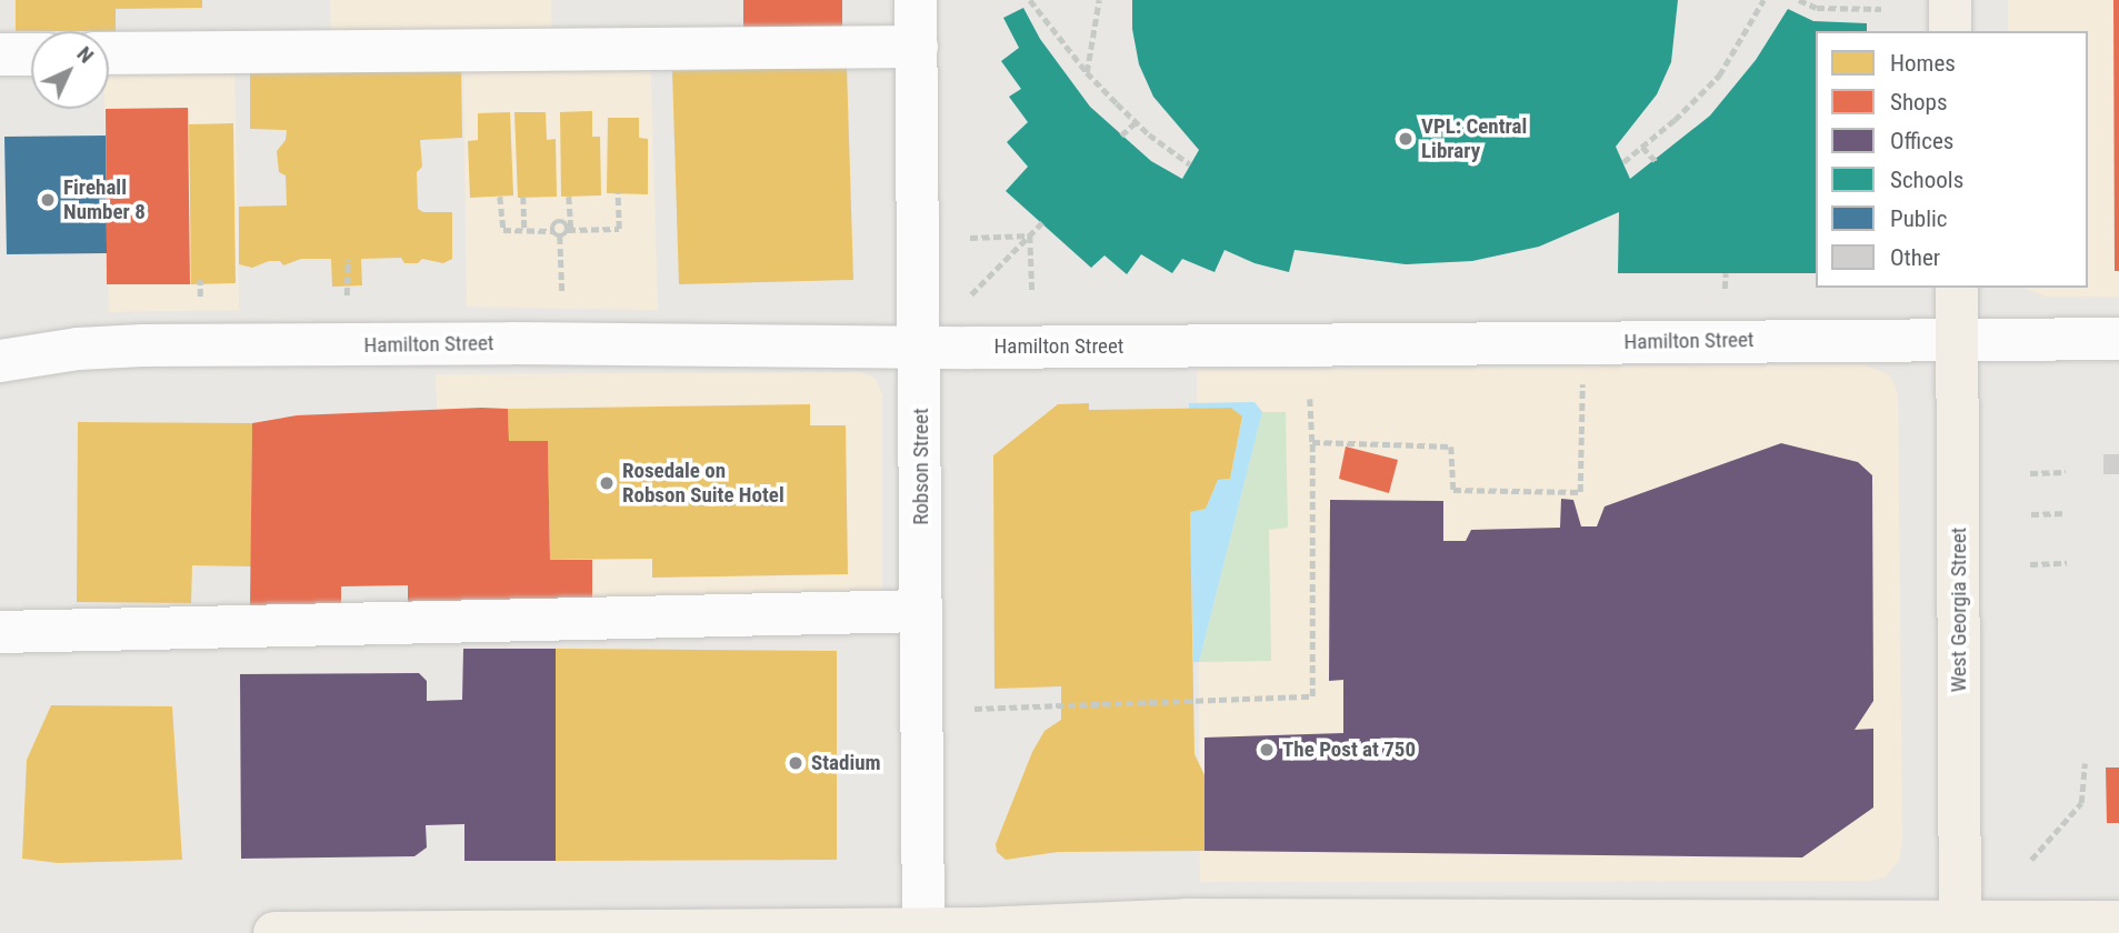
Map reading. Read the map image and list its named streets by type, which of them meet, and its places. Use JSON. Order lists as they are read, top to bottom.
{
  "streets": {
    "main road": ["West Georgia Street"],
    "street": ["Hamilton Street", "Robson Street"]
  },
  "crossings": [
    ["Hamilton Street", "Robson Street"],
    ["Hamilton Street", "West Georgia Street"]
  ],
  "places": [
    "VPL: Central Library",
    "Firehall Number 8",
    "Rosedale on Robson Suite Hotel",
    "The Post at 750",
    "Stadium"
  ],
  "legend": [
    "Homes",
    "Shops",
    "Offices",
    "Schools",
    "Public",
    "Other"
  ],
  "north": "top right"
}
